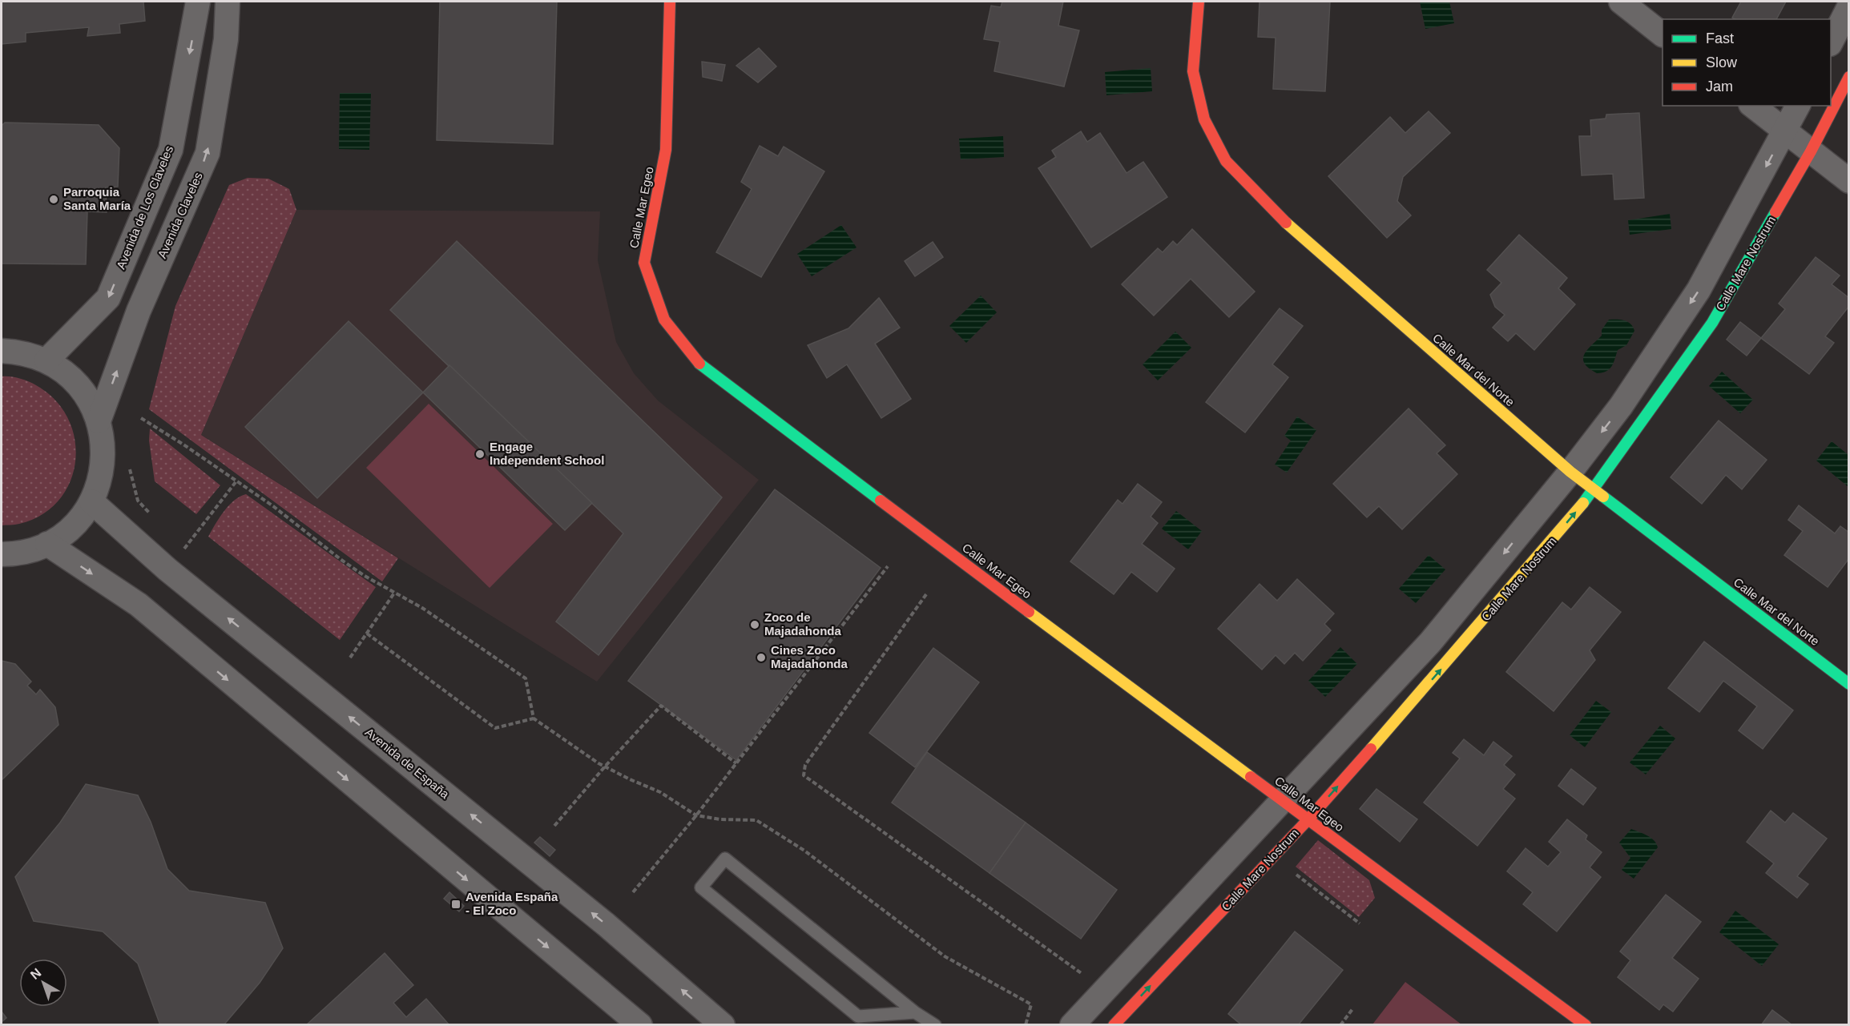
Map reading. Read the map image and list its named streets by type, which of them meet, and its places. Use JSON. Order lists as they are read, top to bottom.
{
  "streets": {
    "street": [
      "Avenida de Los Claveles",
      "Calle Mar Egeo",
      "Avenida Claveles",
      "Calle Mare Nostrum",
      "Calle Mar del Norte",
      "Avenida de España"
    ]
  },
  "crossings": [
    ["Calle Mar Egeo", "Calle Mare Nostrum"],
    ["Calle Mare Nostrum", "Calle Mar del Norte"]
  ],
  "one_way": ["Avenida de Los Claveles", "Avenida Claveles"],
  "places": {
    "other": [
      "Parroquia Santa María",
      "Engage Independent School",
      "Zoco de Majadahonda",
      "Cines Zoco Majadahonda"
    ],
    "transit": ["Avenida España - El Zoco"]
  },
  "legend": ["Fast", "Slow", "Jam"],
  "north": "top left"
}
